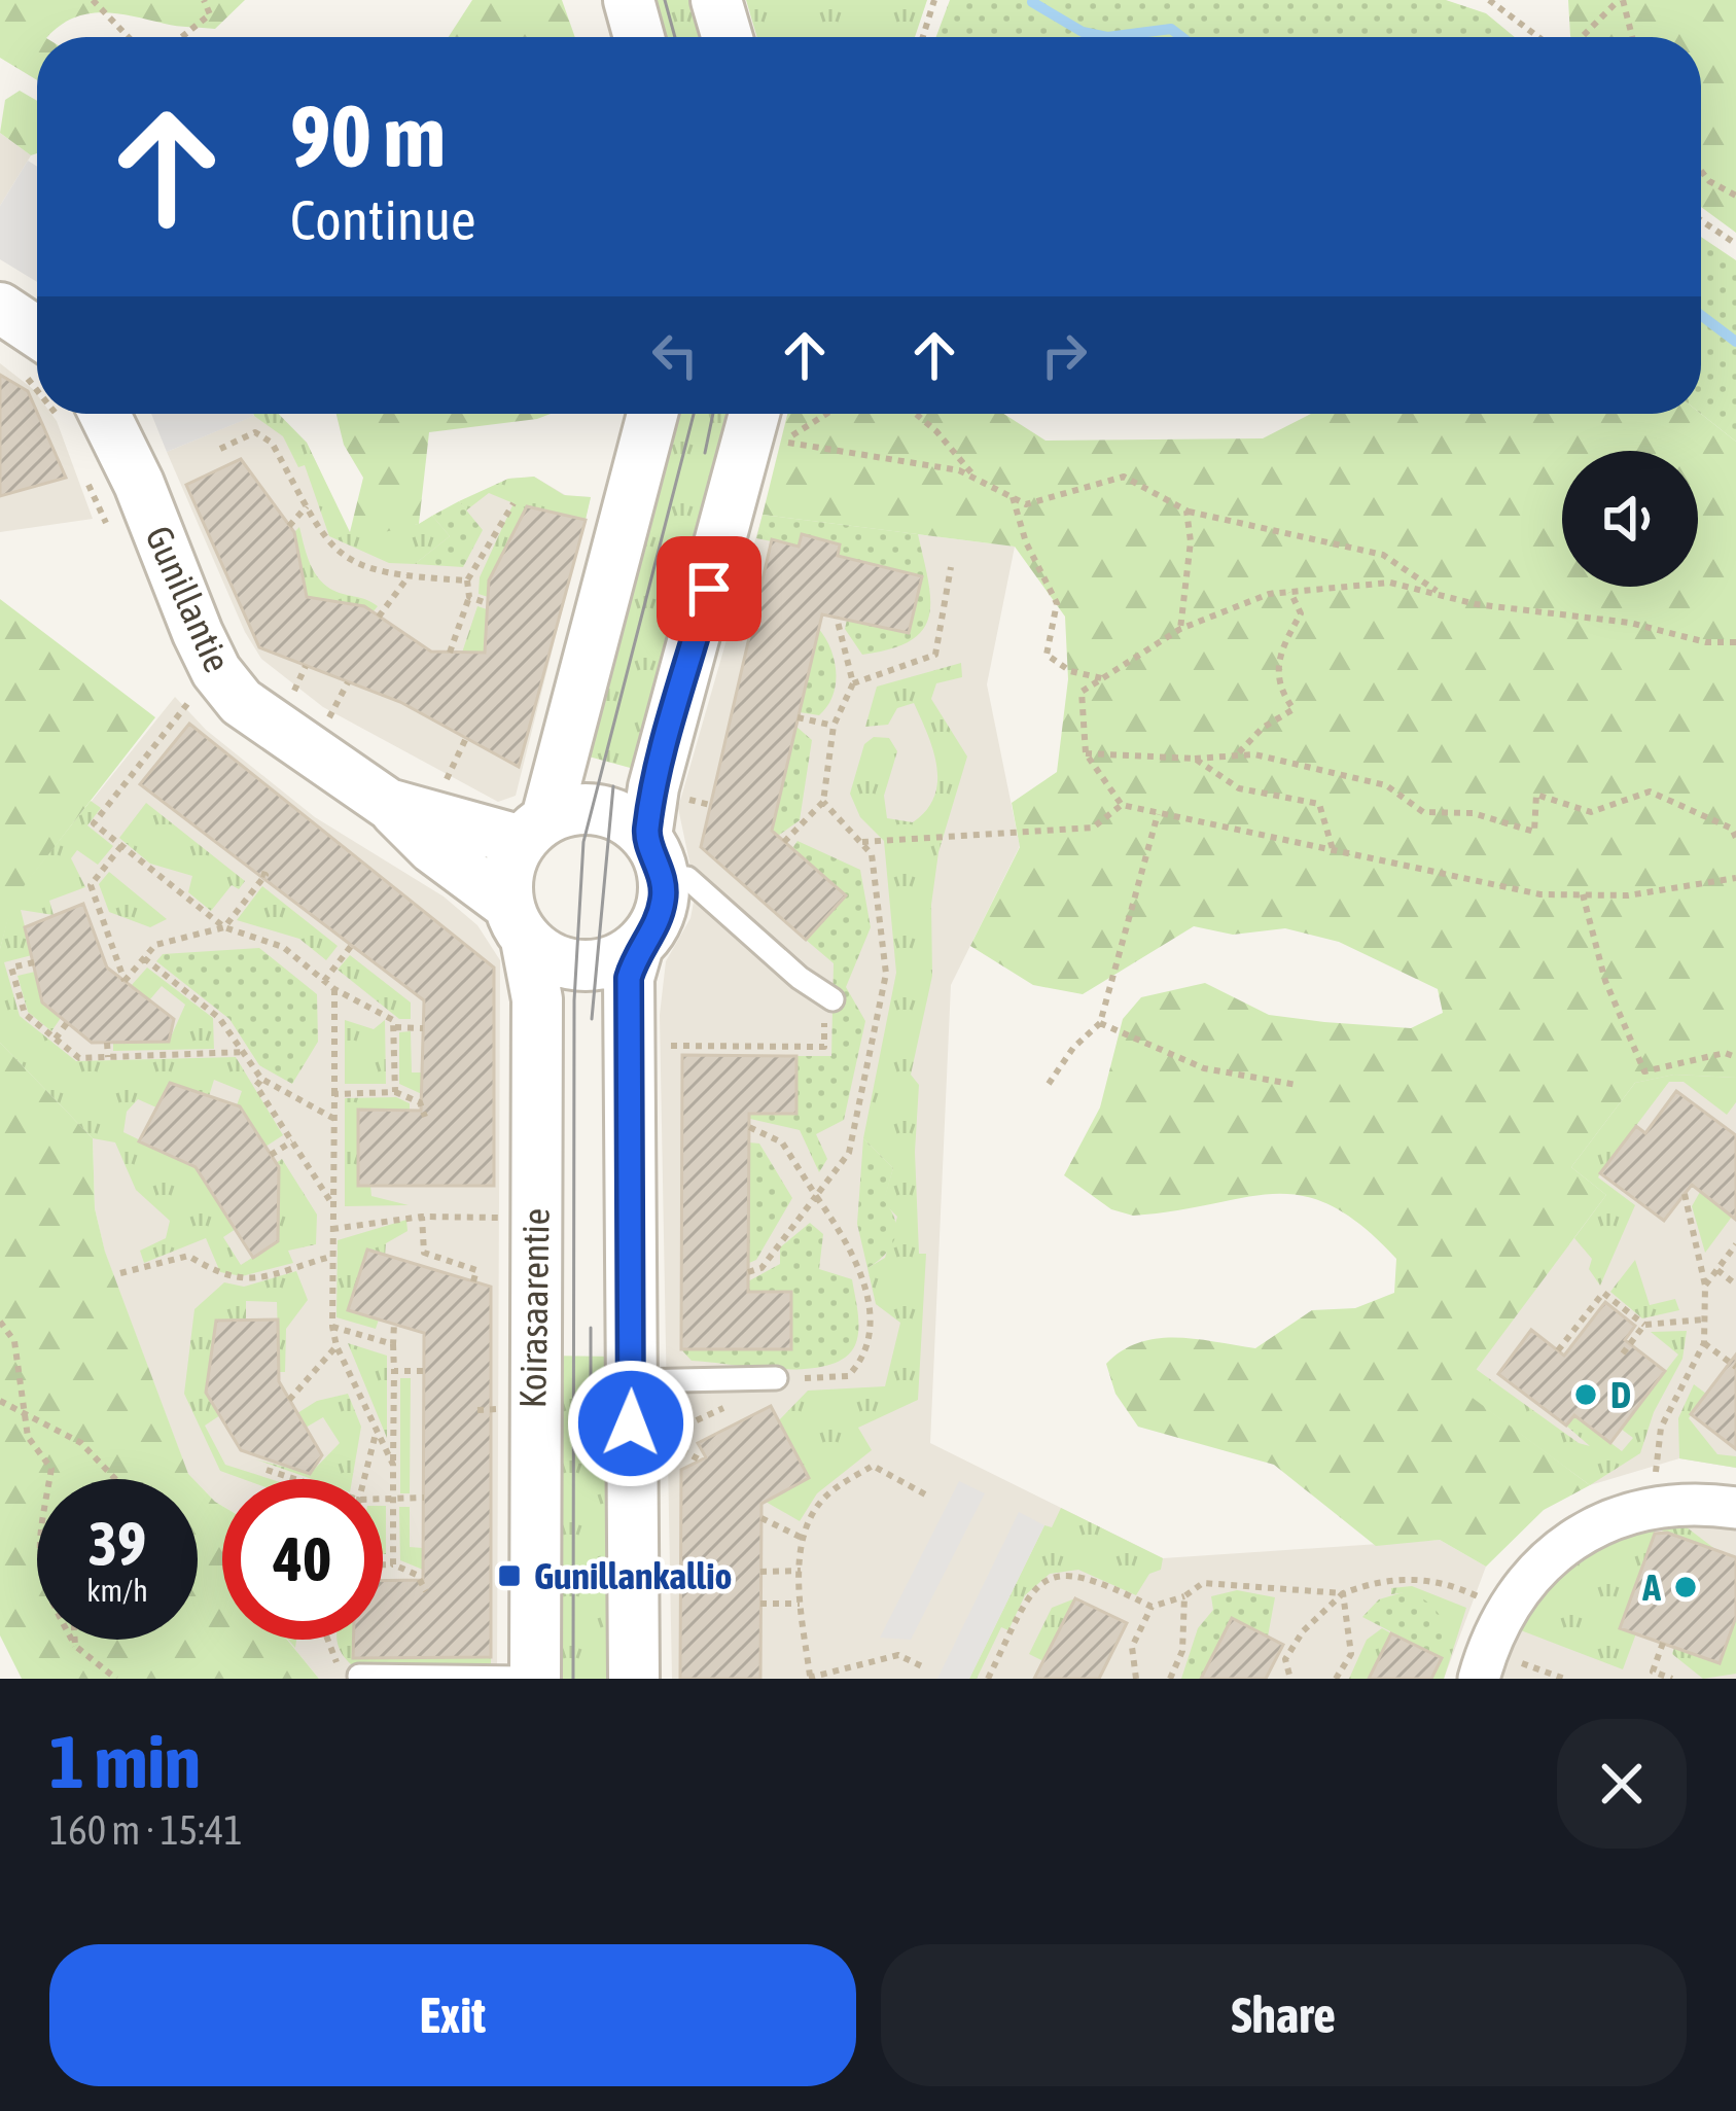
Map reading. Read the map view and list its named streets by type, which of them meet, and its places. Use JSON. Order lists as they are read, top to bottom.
{
  "streets": {
    "street": ["Gunillantie", "Koirasaarentie"]
  },
  "crossings": [
    ["Gunillantie", "Koirasaarentie"]
  ],
  "places": {
    "other": ["D", "A"],
    "transit": ["Gunillankallio"]
  },
  "page": {
    "turn": ["90 m", "Continue"],
    "speed": "39 km/h",
    "limit": "40",
    "heading": ["1 min", "160 m · 15:41"],
    "buttons": ["Exit", "Share"]
  }
}
